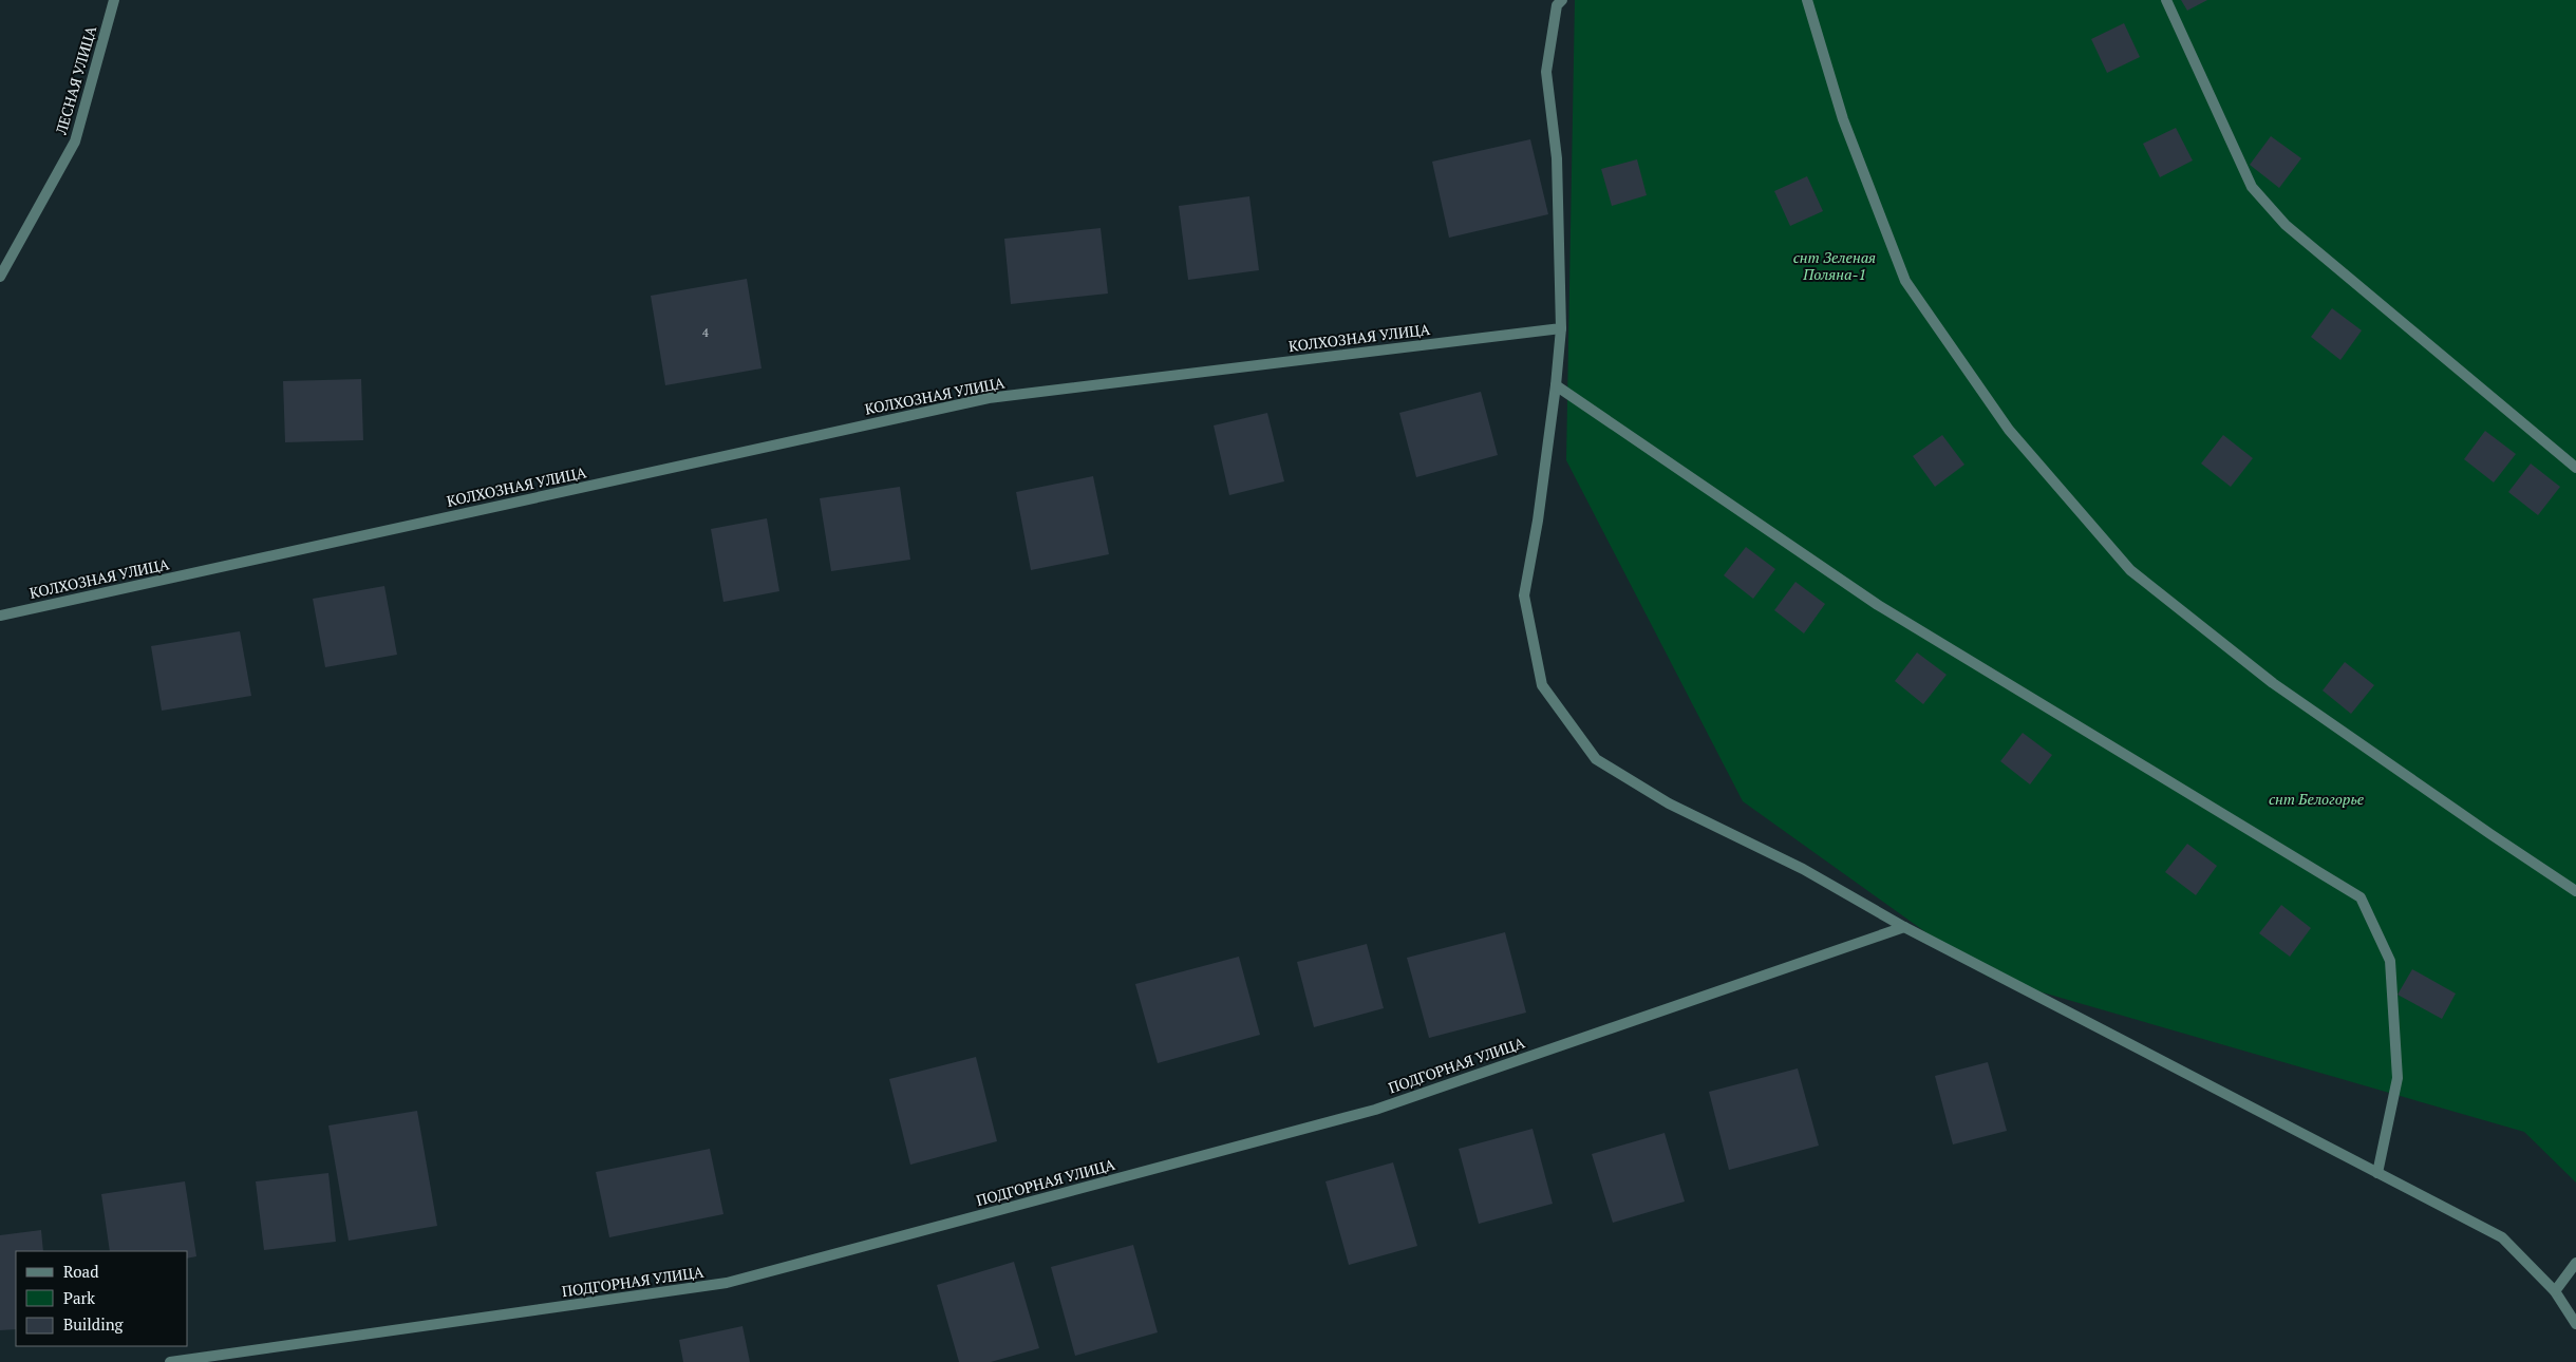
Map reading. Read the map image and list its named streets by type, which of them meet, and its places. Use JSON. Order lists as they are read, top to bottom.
{
  "streets": {
    "street": ["ЛЕСНАЯ УЛИЦА", "КОЛХОЗНАЯ УЛИЦА", "ПОДГОРНАЯ УЛИЦА"]
  },
  "parks": ["снт Зеленая Поляна-1", "снт Белогорье"],
  "house_numbers": ["4"],
  "legend": ["Road", "Park", "Building"]
}
